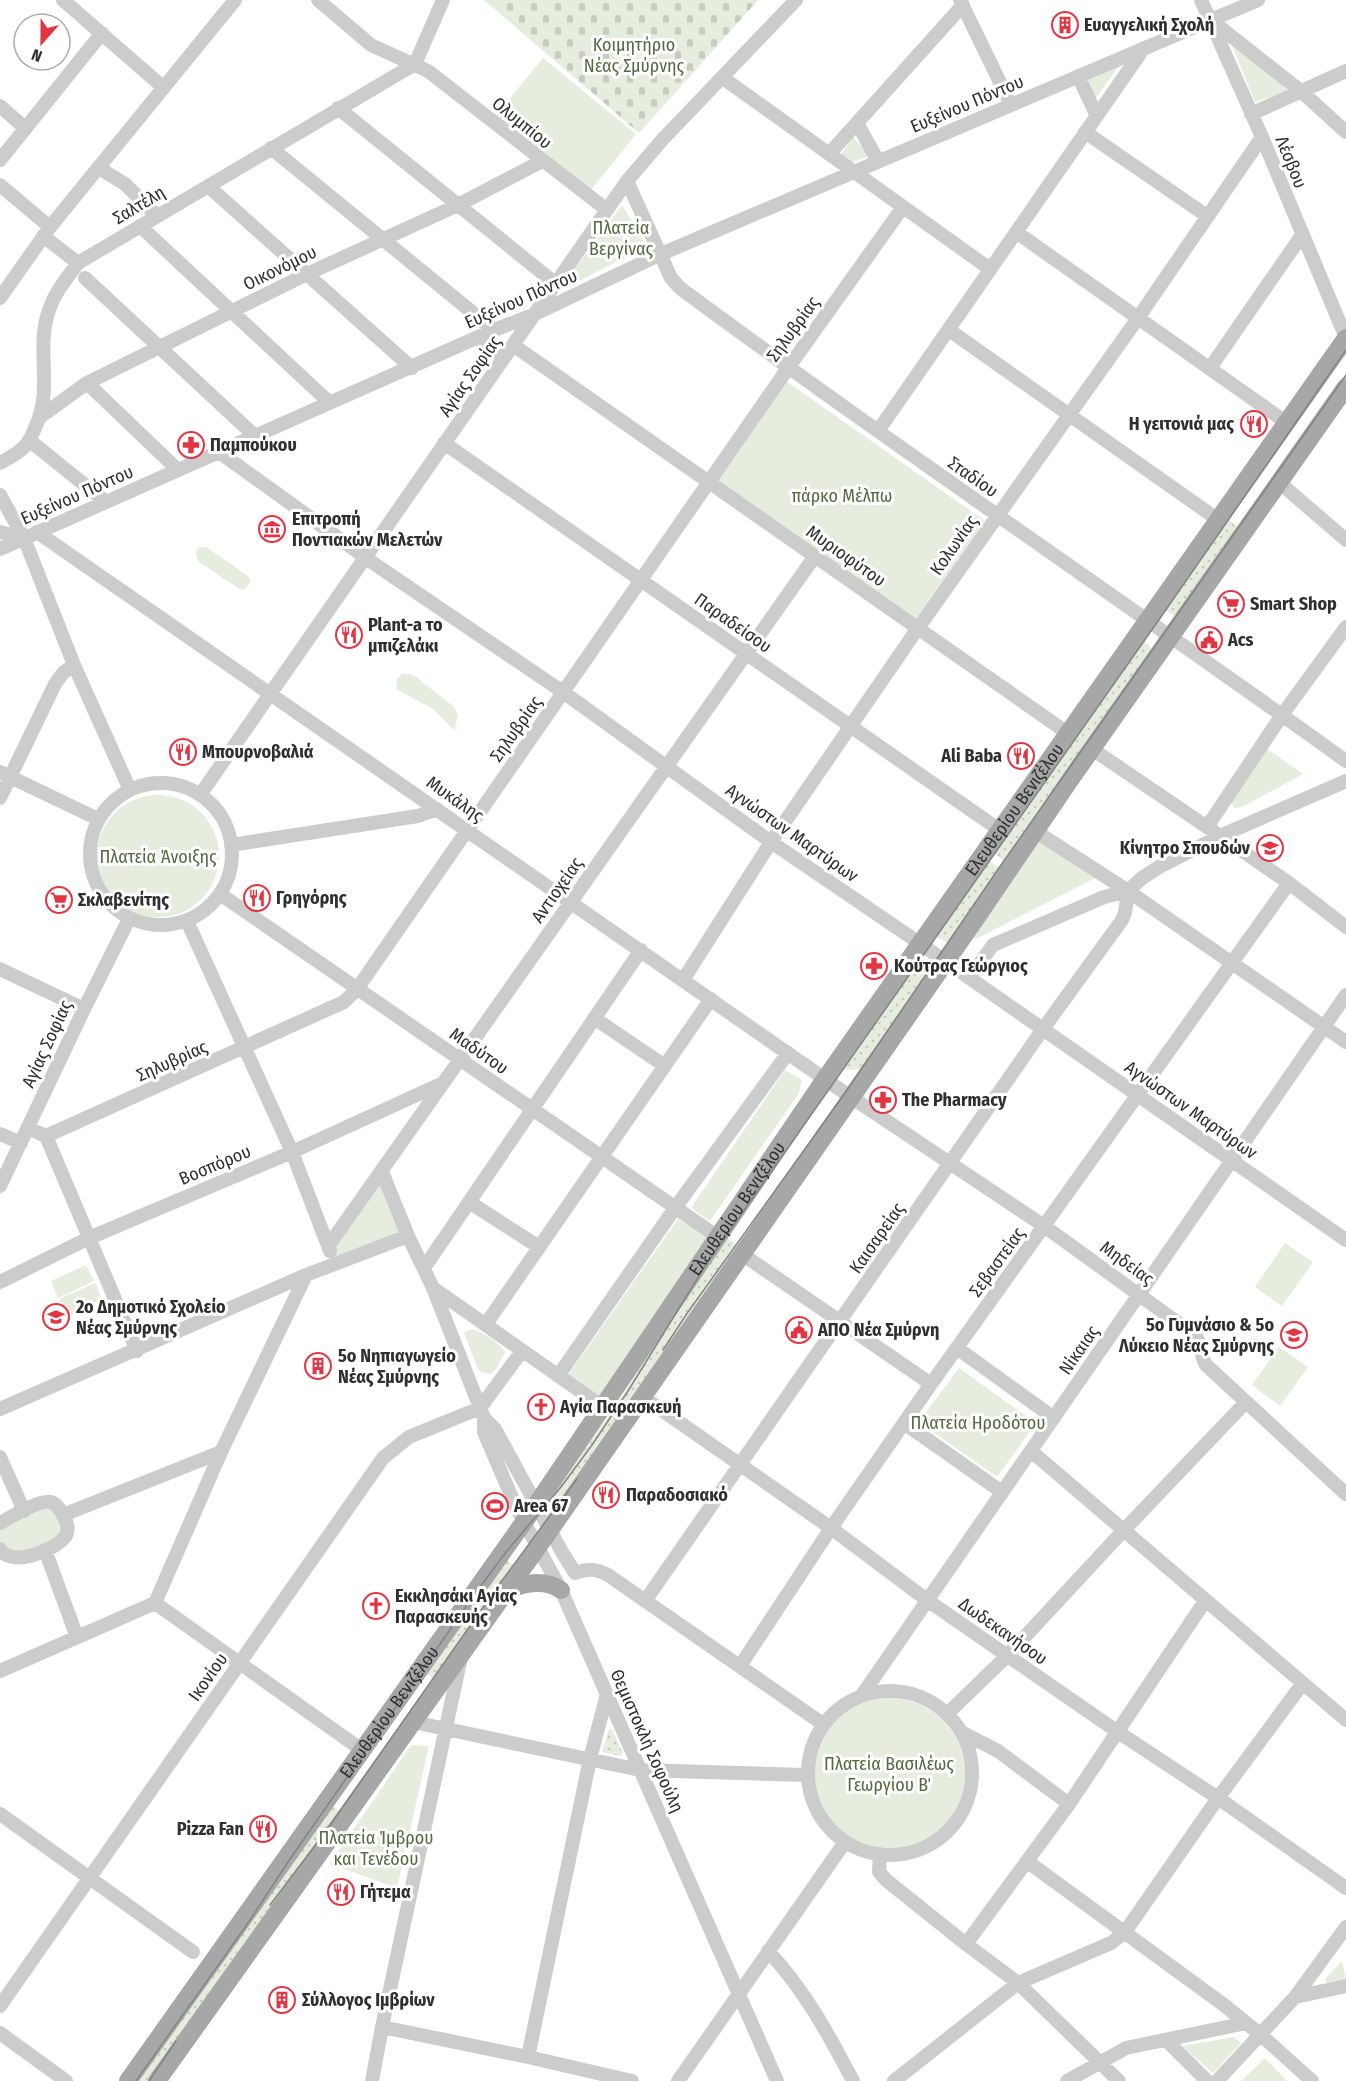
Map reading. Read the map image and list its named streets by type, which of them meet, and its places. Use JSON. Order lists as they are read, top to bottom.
{
  "streets": {
    "main road": ["Ελευθερίου Βενιζέλου"],
    "street": [
      "Ευξείνου Πόντου",
      "Ολυμπίου",
      "Λέσβου",
      "Σαλτέλη",
      "Οικονόμου",
      "Σηλυβρίας",
      "Αγίας Σοφίας",
      "Σταδίου",
      "Κολωνίας",
      "Μυριοφύτου",
      "Παραδείσου",
      "Μυκάλης",
      "Αγνώστων Μαρτύρων",
      "Αντιοχείας",
      "Μαδύτου",
      "Βοσπόρου",
      "Καισαρείας",
      "Σεβαστείας",
      "Μηδείας",
      "Νίκαιας",
      "Δωδεκανήσου",
      "Ικονίου",
      "Θεμιστοκλή Σοφούλη"
    ]
  },
  "crossings": [
    ["Ευξείνου Πόντου", "Λέσβου"],
    ["Ευξείνου Πόντου", "Αγίας Σοφίας"],
    ["Ευξείνου Πόντου", "Σταδίου"],
    ["Ευξείνου Πόντου", "Μυκάλης"],
    ["Ευξείνου Πόντου", "Αγνώστων Μαρτύρων"],
    ["Ολυμπίου", "Σαλτέλη"],
    ["Ολυμπίου", "Οικονόμου"],
    ["Ολυμπίου", "Αγίας Σοφίας"],
    ["Λέσβου", "Κολωνίας"],
    ["Λέσβου", "Ελευθερίου Βενιζέλου"],
    ["Σαλτέλη", "Οικονόμου"],
    ["Σηλυβρίας", "Σταδίου"],
    ["Σηλυβρίας", "Μυριοφύτου"],
    ["Σηλυβρίας", "Παραδείσου"],
    ["Σηλυβρίας", "Μυκάλης"],
    ["Σηλυβρίας", "Αγνώστων Μαρτύρων"],
    ["Σηλυβρίας", "Μαδύτου"],
    ["Αγίας Σοφίας", "Σταδίου"],
    ["Αγίας Σοφίας", "Μυριοφύτου"],
    ["Αγίας Σοφίας", "Παραδείσου"],
    ["Αγίας Σοφίας", "Μυκάλης"],
    ["Αγίας Σοφίας", "Αγνώστων Μαρτύρων"],
    ["Αγίας Σοφίας", "Μαδύτου"],
    ["Σταδίου", "Κολωνίας"],
    ["Σταδίου", "Ελευθερίου Βενιζέλου"],
    ["Κολωνίας", "Μυριοφύτου"],
    ["Κολωνίας", "Παραδείσου"],
    ["Κολωνίας", "Μυκάλης"],
    ["Κολωνίας", "Αγνώστων Μαρτύρων"],
    ["Μυριοφύτου", "Ελευθερίου Βενιζέλου"],
    ["Μυριοφύτου", "Αντιοχείας"],
    ["Παραδείσου", "Ελευθερίου Βενιζέλου"],
    ["Παραδείσου", "Αντιοχείας"],
    ["Μυκάλης", "Ελευθερίου Βενιζέλου"],
    ["Μυκάλης", "Αντιοχείας"],
    ["Μυκάλης", "Μηδείας"],
    ["Ελευθερίου Βενιζέλου", "Αγνώστων Μαρτύρων"],
    ["Ελευθερίου Βενιζέλου", "Μαδύτου"],
    ["Ελευθερίου Βενιζέλου", "Μηδείας"],
    ["Ελευθερίου Βενιζέλου", "Δωδεκανήσου"],
    ["Ελευθερίου Βενιζέλου", "Θεμιστοκλή Σοφούλη"],
    ["Αγνώστων Μαρτύρων", "Αντιοχείας"],
    ["Αγνώστων Μαρτύρων", "Καισαρείας"],
    ["Αγνώστων Μαρτύρων", "Σεβαστείας"],
    ["Αγνώστων Μαρτύρων", "Νίκαιας"],
    ["Αντιοχείας", "Μαδύτου"],
    ["Αντιοχείας", "Βοσπόρου"],
    ["Αντιοχείας", "Θεμιστοκλή Σοφούλη"],
    ["Καισαρείας", "Μηδείας"],
    ["Καισαρείας", "Δωδεκανήσου"],
    ["Σεβαστείας", "Μηδείας"],
    ["Σεβαστείας", "Δωδεκανήσου"],
    ["Μηδείας", "Νίκαιας"],
    ["Νίκαιας", "Δωδεκανήσου"],
    ["Ικονίου", "Θεμιστοκλή Σοφούλη"]
  ],
  "parks": [
    "Κοιμητήριο Νέας Σμύρνης",
    "Πλατεία Βεργίνας",
    "πάρκο Μέλπω",
    "Πλατεία Άνοιξης",
    "Πλατεία Ηροδότου",
    "Πλατεία Βασιλέως Γεωργίου Β΄",
    "Πλατεία Ίμβρου και Τενέδου"
  ],
  "places": {
    "building": ["Ευαγγελική Σχολή", "5ο Νηπιαγωγείο Νέας Σμύρνης", "Σύλλογος Ιμβρίων"],
    "restaurant": [
      "Η γειτονιά μας",
      "Plant-a το μπιζελάκι",
      "Μπουρνοβαλιά",
      "Ali Baba",
      "Γρηγόρης",
      "Παραδοσιακό",
      "Pizza Fan",
      "Γήτεμα"
    ],
    "pharmacy": ["Παμπούκου", "Κούτρας Γεώργιος", "The Pharmacy"],
    "museum": ["Επιτροπή Ποντιακών Μελετών"],
    "supermarket": ["Smart Shop", "Σκλαβενίτης"],
    "public building": ["Acs", "ΑΠΟ Νέα Σμύρνη"],
    "school or university": ["Κίνητρο Σπουδών", "2ο Δημοτικό Σχολείο Νέας Σμύρνης", "5ο Γυμνάσιο & 5ο Λύκειο Νέας Σμύρνης"],
    "church": ["Αγία Παρασκευή", "Εκκλησάκι Αγίας Παρασκευής"],
    "sports": ["Area 67"]
  },
  "north": "bottom"
}
